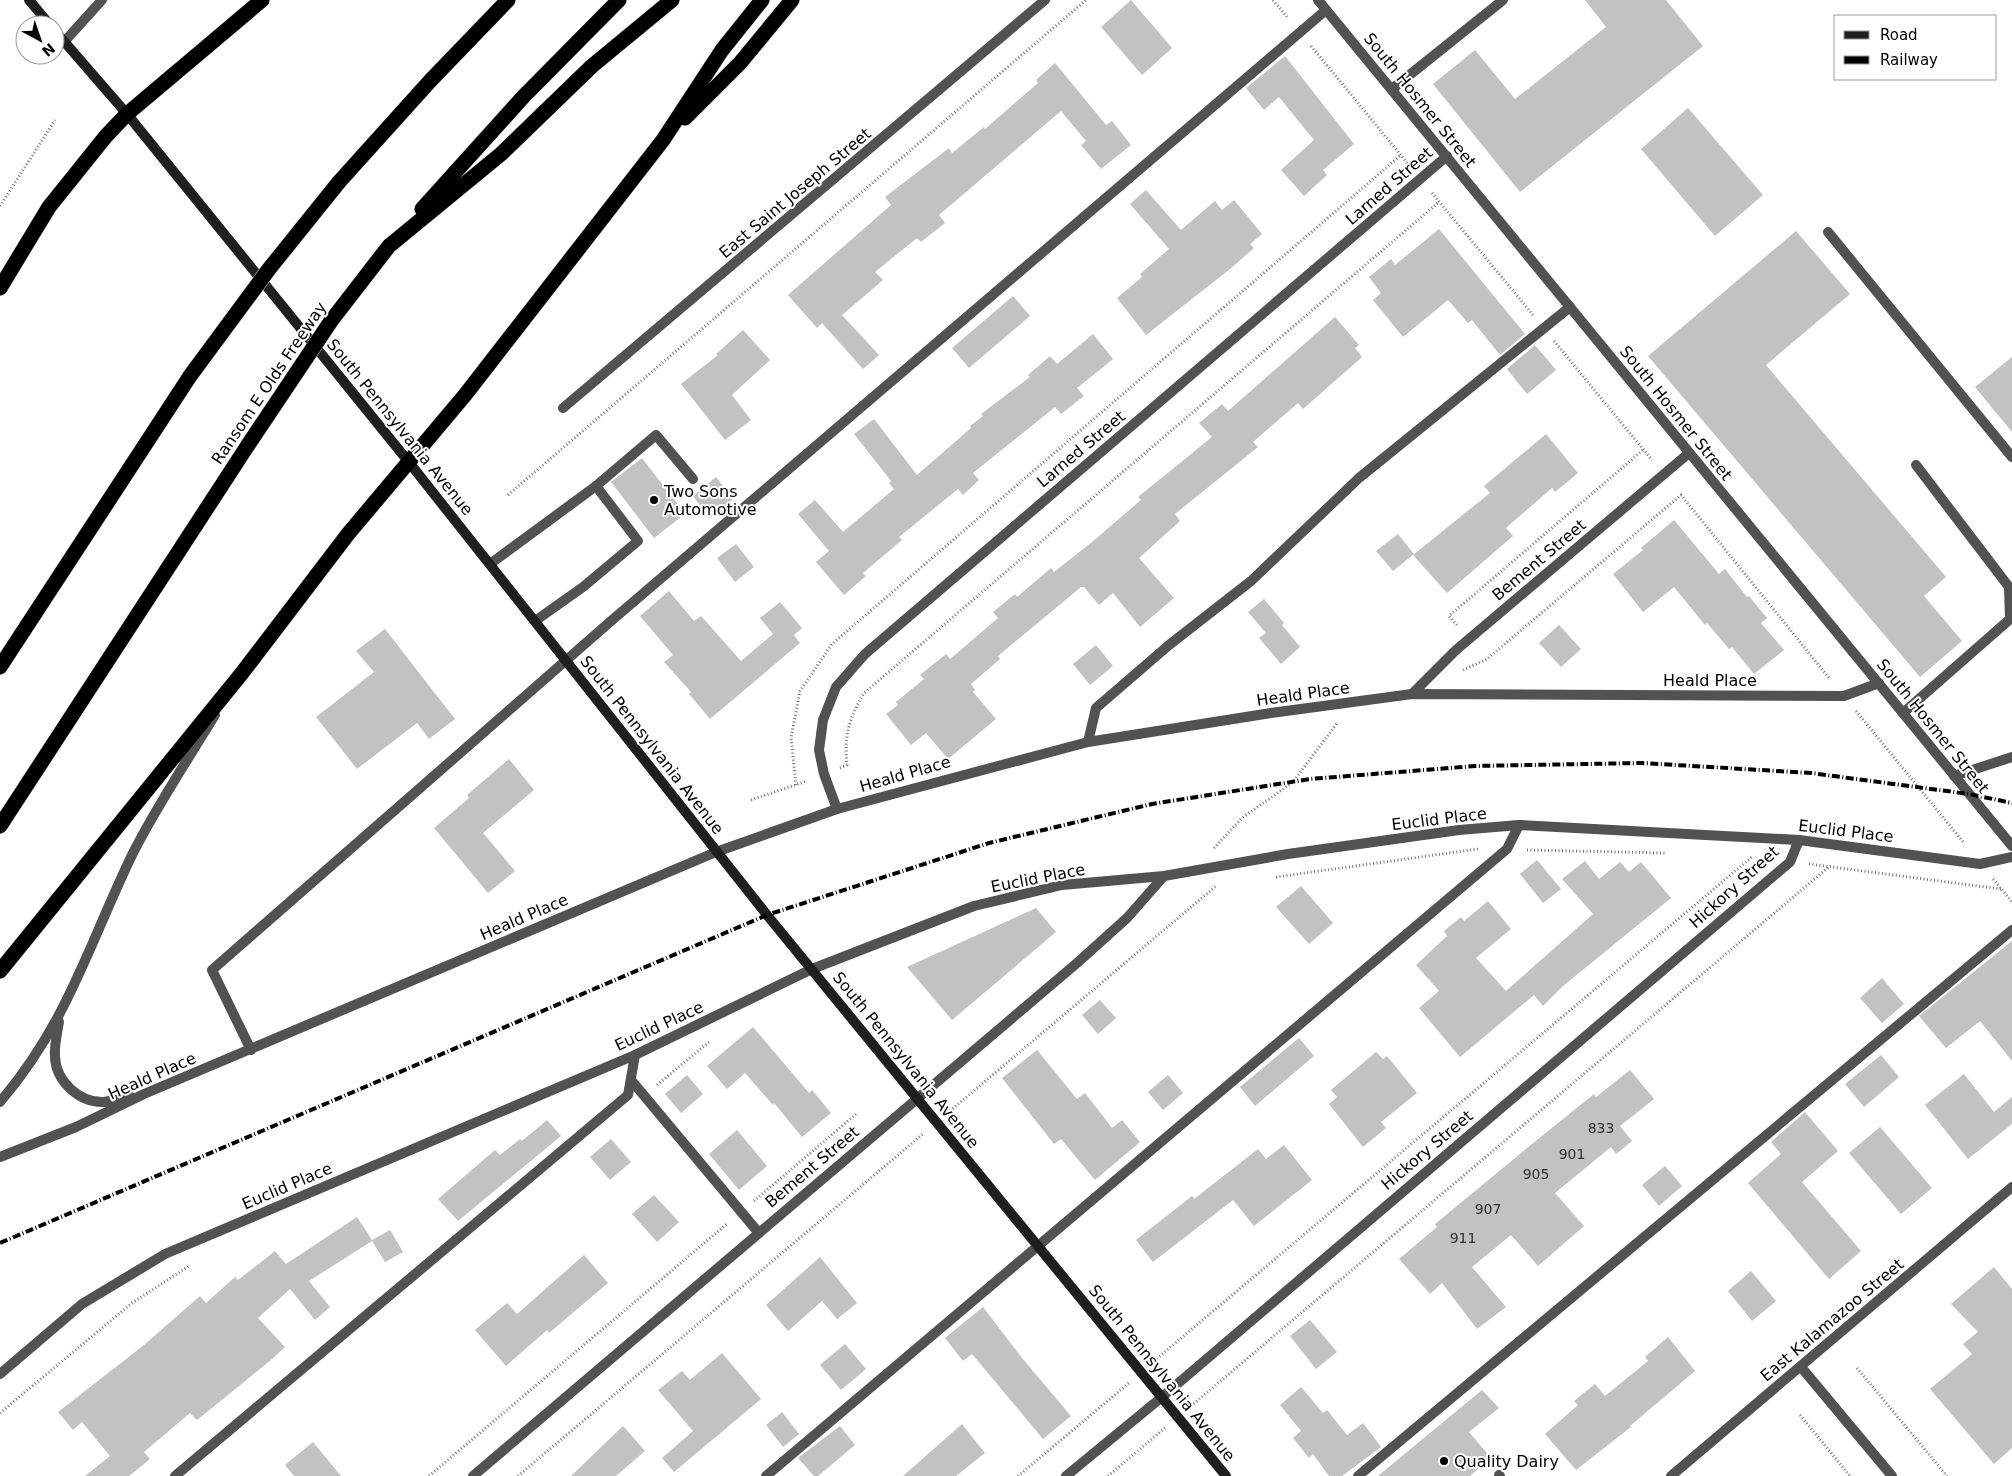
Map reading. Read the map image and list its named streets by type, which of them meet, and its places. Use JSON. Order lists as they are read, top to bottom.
{
  "streets": {
    "highway": ["Ransom E Olds Freeway"],
    "main road": ["South Pennsylvania Avenue"],
    "street": [
      "South Hosmer Street",
      "Larned Street",
      "East Saint Joseph Street",
      "Bement Street",
      "Heald Place",
      "Euclid Place",
      "Hickory Street",
      "East Kalamazoo Street"
    ]
  },
  "crossings": [
    ["South Hosmer Street", "Larned Street"],
    ["South Hosmer Street", "Bement Street"],
    ["South Hosmer Street", "Heald Place"],
    ["Larned Street", "Heald Place"],
    ["South Pennsylvania Avenue", "Bement Street"],
    ["South Pennsylvania Avenue", "Heald Place"],
    ["South Pennsylvania Avenue", "Euclid Place"],
    ["South Pennsylvania Avenue", "Hickory Street"],
    ["Bement Street", "Heald Place"],
    ["Bement Street", "Euclid Place"],
    ["Euclid Place", "Hickory Street"]
  ],
  "places": ["Two Sons Automotive", "Quality Dairy"],
  "house_numbers": [
    "833",
    "901",
    "905",
    "907",
    "911"
  ],
  "legend": ["Road", "Railway"],
  "north": "bottom right"
}
